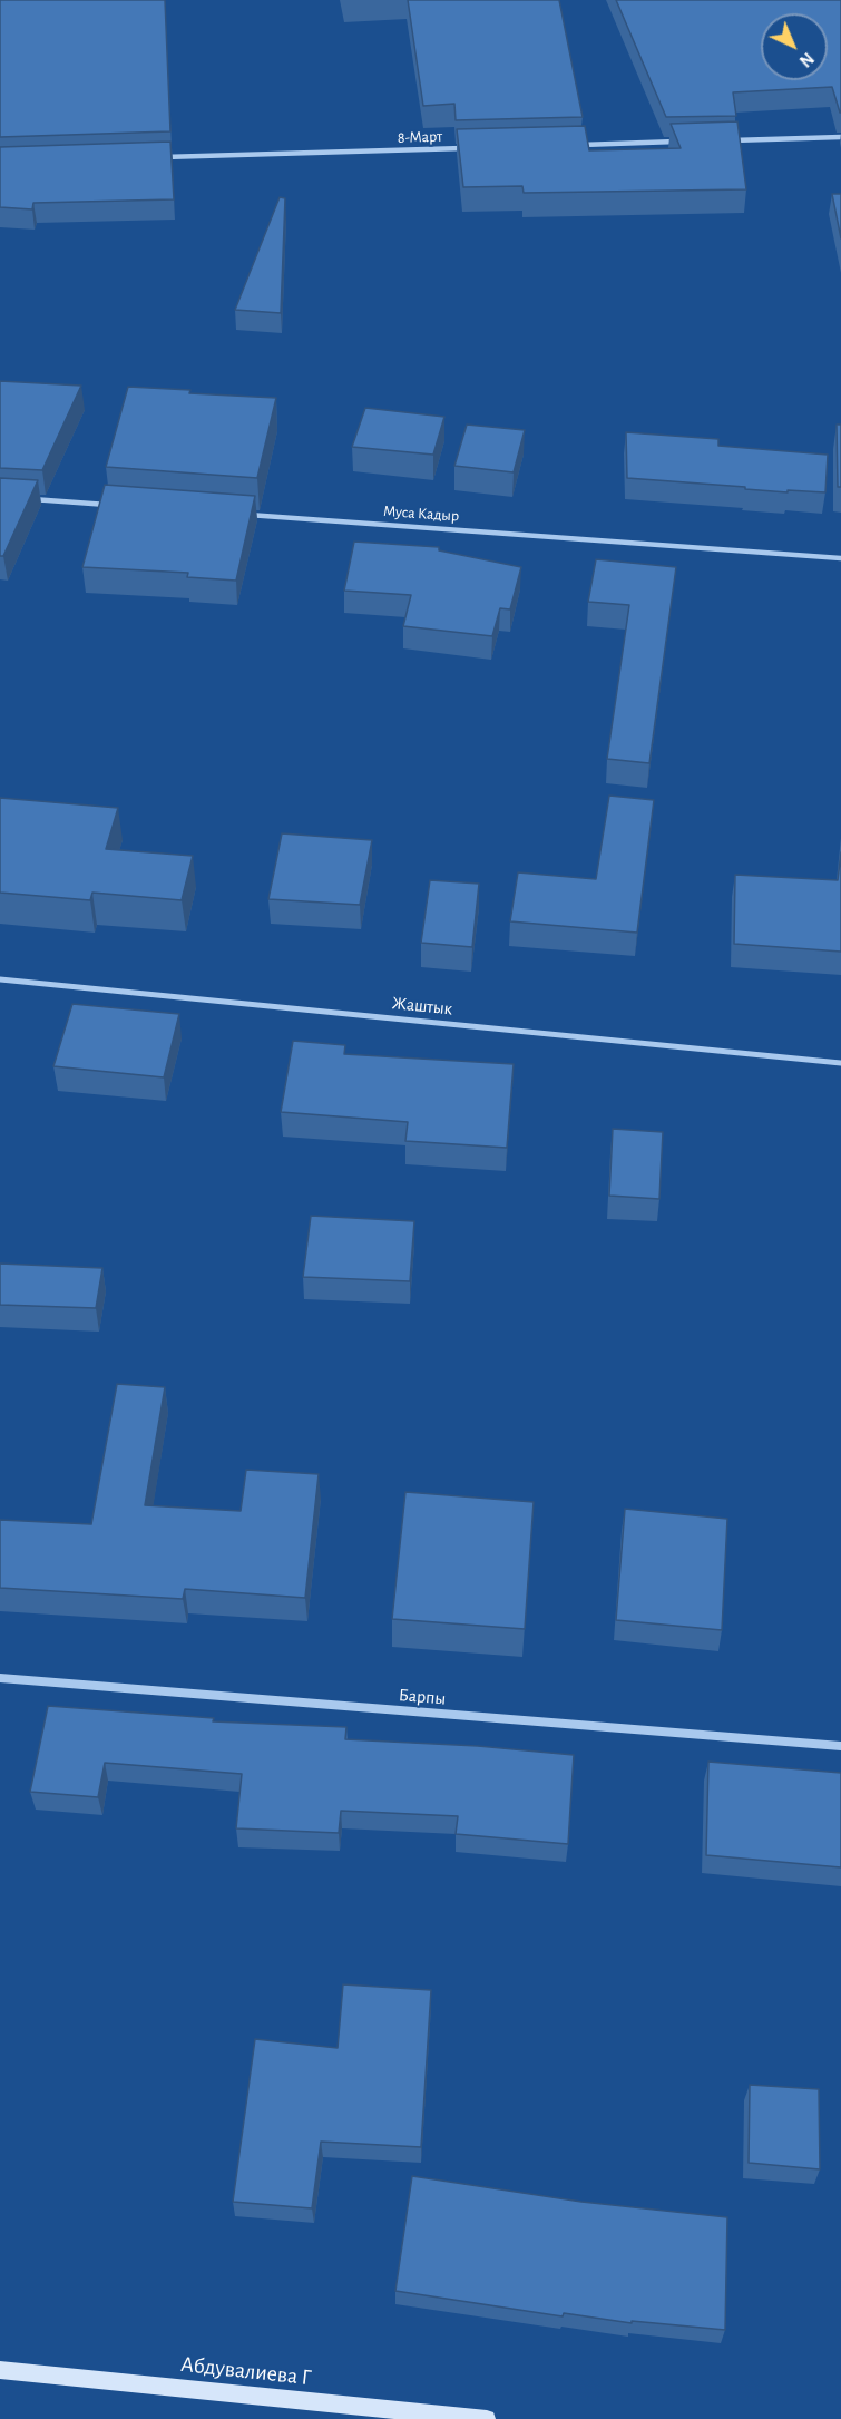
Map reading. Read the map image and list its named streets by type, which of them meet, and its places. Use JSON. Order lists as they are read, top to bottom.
{
  "streets": {
    "street": [
      "8-Март",
      "Муса Кадыр",
      "Жаштык",
      "Барпы",
      "Абдувалиева Г"
    ]
  },
  "north": "bottom right"
}
